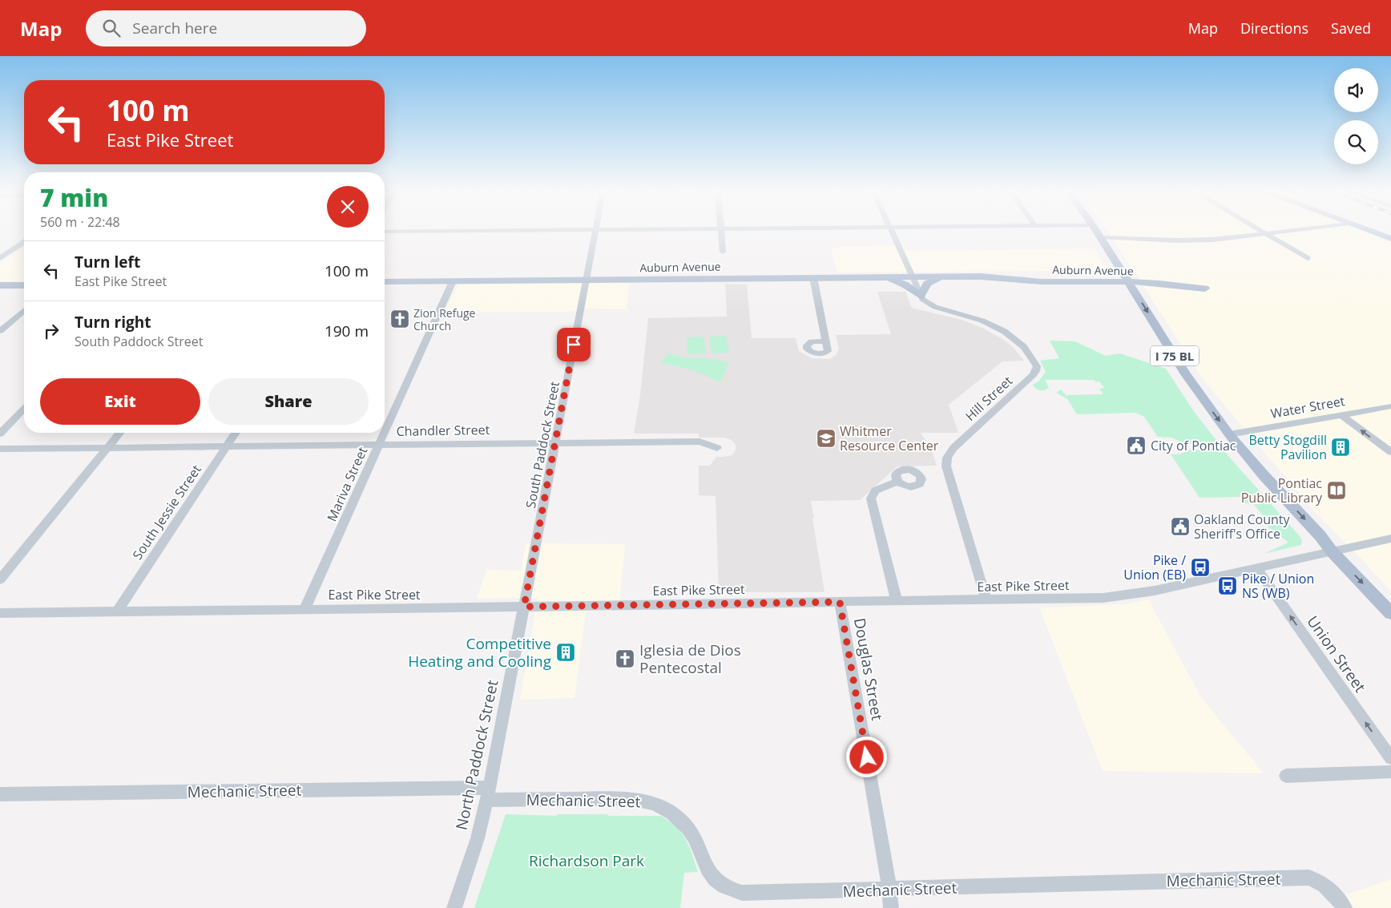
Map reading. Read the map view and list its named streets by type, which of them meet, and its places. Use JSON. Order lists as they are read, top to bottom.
{
  "streets": {
    "main road": ["Auburn Avenue", "I 75 BL"],
    "street": [
      "Hill Street",
      "Water Street",
      "Chandler Street",
      "South Paddock Street",
      "Mariva Street",
      "South Jessie Street",
      "East Pike Street",
      "Union Street",
      "Douglas Street",
      "North Paddock Street",
      "Mechanic Street"
    ]
  },
  "crossings": [
    ["Auburn Avenue", "I 75 BL"],
    ["Auburn Avenue", "South Paddock Street"],
    ["Auburn Avenue", "Mariva Street"],
    ["I 75 BL", "Water Street"],
    ["I 75 BL", "East Pike Street"],
    ["Hill Street", "East Pike Street"],
    ["Chandler Street", "South Paddock Street"],
    ["Chandler Street", "Mariva Street"],
    ["Chandler Street", "South Jessie Street"],
    ["South Paddock Street", "East Pike Street"],
    ["South Paddock Street", "North Paddock Street"],
    ["Mariva Street", "East Pike Street"],
    ["South Jessie Street", "East Pike Street"],
    ["East Pike Street", "Union Street"],
    ["East Pike Street", "Douglas Street"],
    ["East Pike Street", "North Paddock Street"],
    ["Douglas Street", "Mechanic Street"],
    ["North Paddock Street", "Mechanic Street"]
  ],
  "one_way": ["Union Street"],
  "parks": ["Richardson Park"],
  "places": {
    "church": ["Zion Refuge Church", "Iglesia de Dios Pentecostal"],
    "school or university": ["Whitmer Resource Center"],
    "public building": ["City of Pontiac", "Oakland County Sheriff's Office"],
    "building": ["Betty Stogdill Pavilion", "Competitive Heating and Cooling"],
    "library": ["Pontiac Public Library"],
    "bus stop": ["Pike / Union (EB)", "Pike / Union NS (WB)"]
  },
  "page": {
    "header": "Map",
    "search": "Search here",
    "nav": ["Map", "Directions", "Saved"],
    "turn": ["100 m", "East Pike Street"],
    "heading": ["7 min", "560 m · 22:48"],
    "list": [
      {
        "name": "Turn left",
        "note": "East Pike Street",
        "value": "100 m"
      },
      {
        "name": "Turn right",
        "note": "South Paddock Street",
        "value": "190 m"
      }
    ],
    "buttons": ["Exit", "Share"]
  }
}
